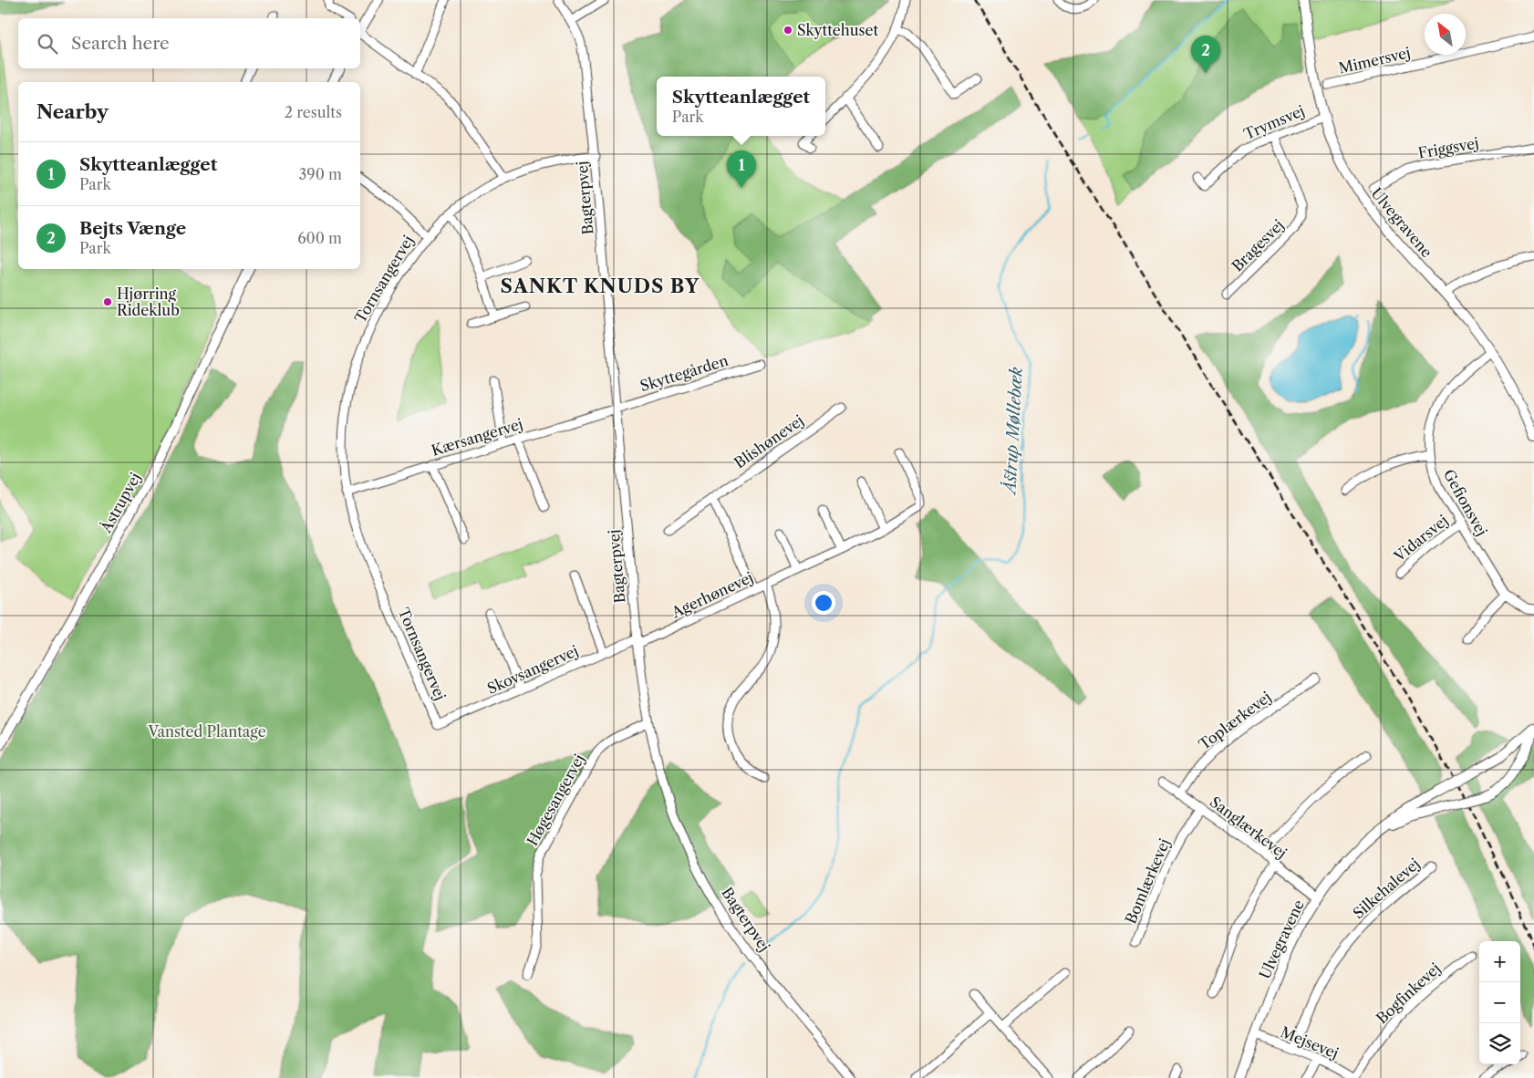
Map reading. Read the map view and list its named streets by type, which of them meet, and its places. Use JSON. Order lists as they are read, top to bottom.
{
  "streets": {
    "street": [
      "Mimersvej",
      "Trymsvej",
      "Friggsvej",
      "Bagterpvej",
      "Ulvegravene",
      "Bragesvej",
      "Tornsangervej",
      "Skyttegården",
      "Kærsangervej",
      "Blishønevej",
      "Åstrupvej",
      "Gefionsvej",
      "Vidarsvej",
      "Agerhønevej",
      "Skovsangervej",
      "Toplærkevej",
      "Høgesangervej",
      "Sanglærkevej",
      "Bomlærkevej",
      "Silkehalevej",
      "Bogfinkevej",
      "Mejsevej"
    ]
  },
  "crossings": [
    ["Trymsvej", "Ulvegravene"],
    ["Trymsvej", "Bragesvej"],
    ["Bagterpvej", "Tornsangervej"],
    ["Bagterpvej", "Skyttegården"],
    ["Bagterpvej", "Kærsangervej"],
    ["Bagterpvej", "Agerhønevej"],
    ["Bagterpvej", "Skovsangervej"],
    ["Bagterpvej", "Høgesangervej"],
    ["Ulvegravene", "Gefionsvej"],
    ["Ulvegravene", "Sanglærkevej"],
    ["Ulvegravene", "Mejsevej"],
    ["Tornsangervej", "Kærsangervej"],
    ["Tornsangervej", "Skovsangervej"],
    ["Skyttegården", "Kærsangervej"],
    ["Gefionsvej", "Vidarsvej"],
    ["Agerhønevej", "Skovsangervej"],
    ["Toplærkevej", "Sanglærkevej"],
    ["Sanglærkevej", "Bomlærkevej"],
    ["Silkehalevej", "Mejsevej"],
    ["Bogfinkevej", "Mejsevej"]
  ],
  "districts": ["SANKT KNUDS BY"],
  "water": ["Åstrup Møllebæk"],
  "parks": ["Vansted Plantage"],
  "places": ["Skyttehuset", "Hjørring Rideklub"],
  "north": "top left",
  "page": {
    "search": "Search here",
    "pins": ["2", "1"],
    "popup": ["Skytteanlægget", "Park"],
    "heading": ["Nearby", "2 results"],
    "list": [
      {
        "mark": "1",
        "name": "Skytteanlægget",
        "note": "Park",
        "value": "390 m"
      },
      {
        "mark": "2",
        "name": "Bejts Vænge",
        "note": "Park",
        "value": "600 m"
      }
    ],
    "map_buttons": ["+", "−"]
  }
}
